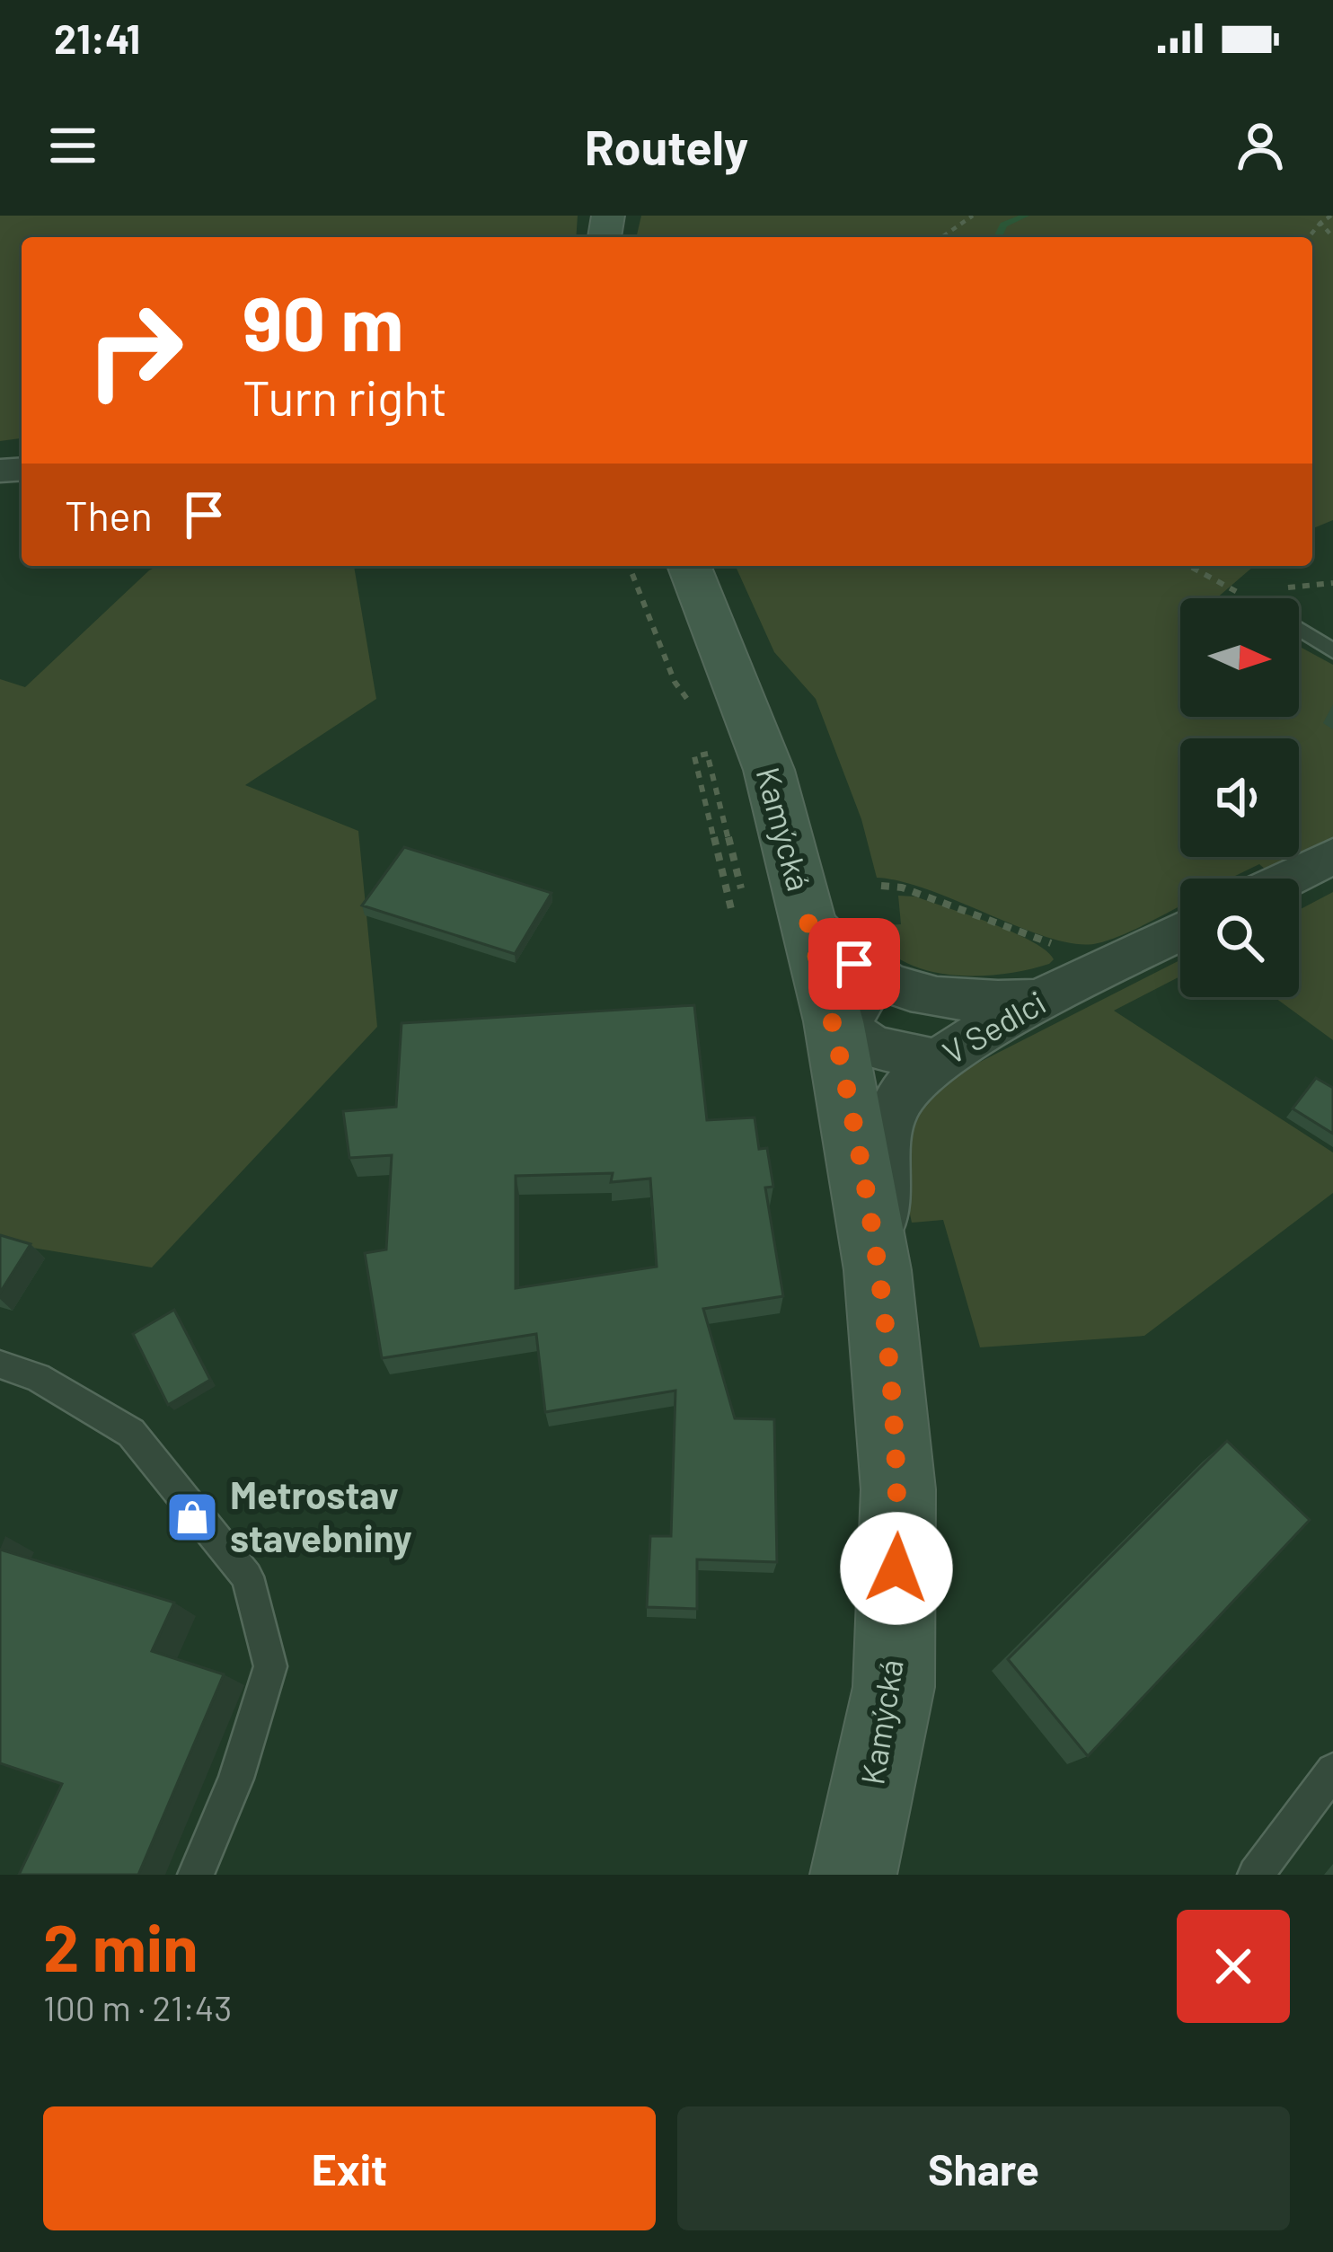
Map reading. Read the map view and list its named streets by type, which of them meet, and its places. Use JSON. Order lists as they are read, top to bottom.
{
  "streets": {
    "main road": ["Kamýcká"],
    "street": ["V Sedlci"]
  },
  "crossings": [
    ["Kamýcká", "V Sedlci"]
  ],
  "places": {
    "shop": ["Metrostav stavebniny"]
  },
  "north": "right",
  "page": {
    "status": "21:41",
    "header": "Routely",
    "turn": ["90 m", "Turn right"],
    "then": "Then",
    "heading": ["2 min", "100 m · 21:43"],
    "buttons": ["Exit", "Share"]
  }
}
